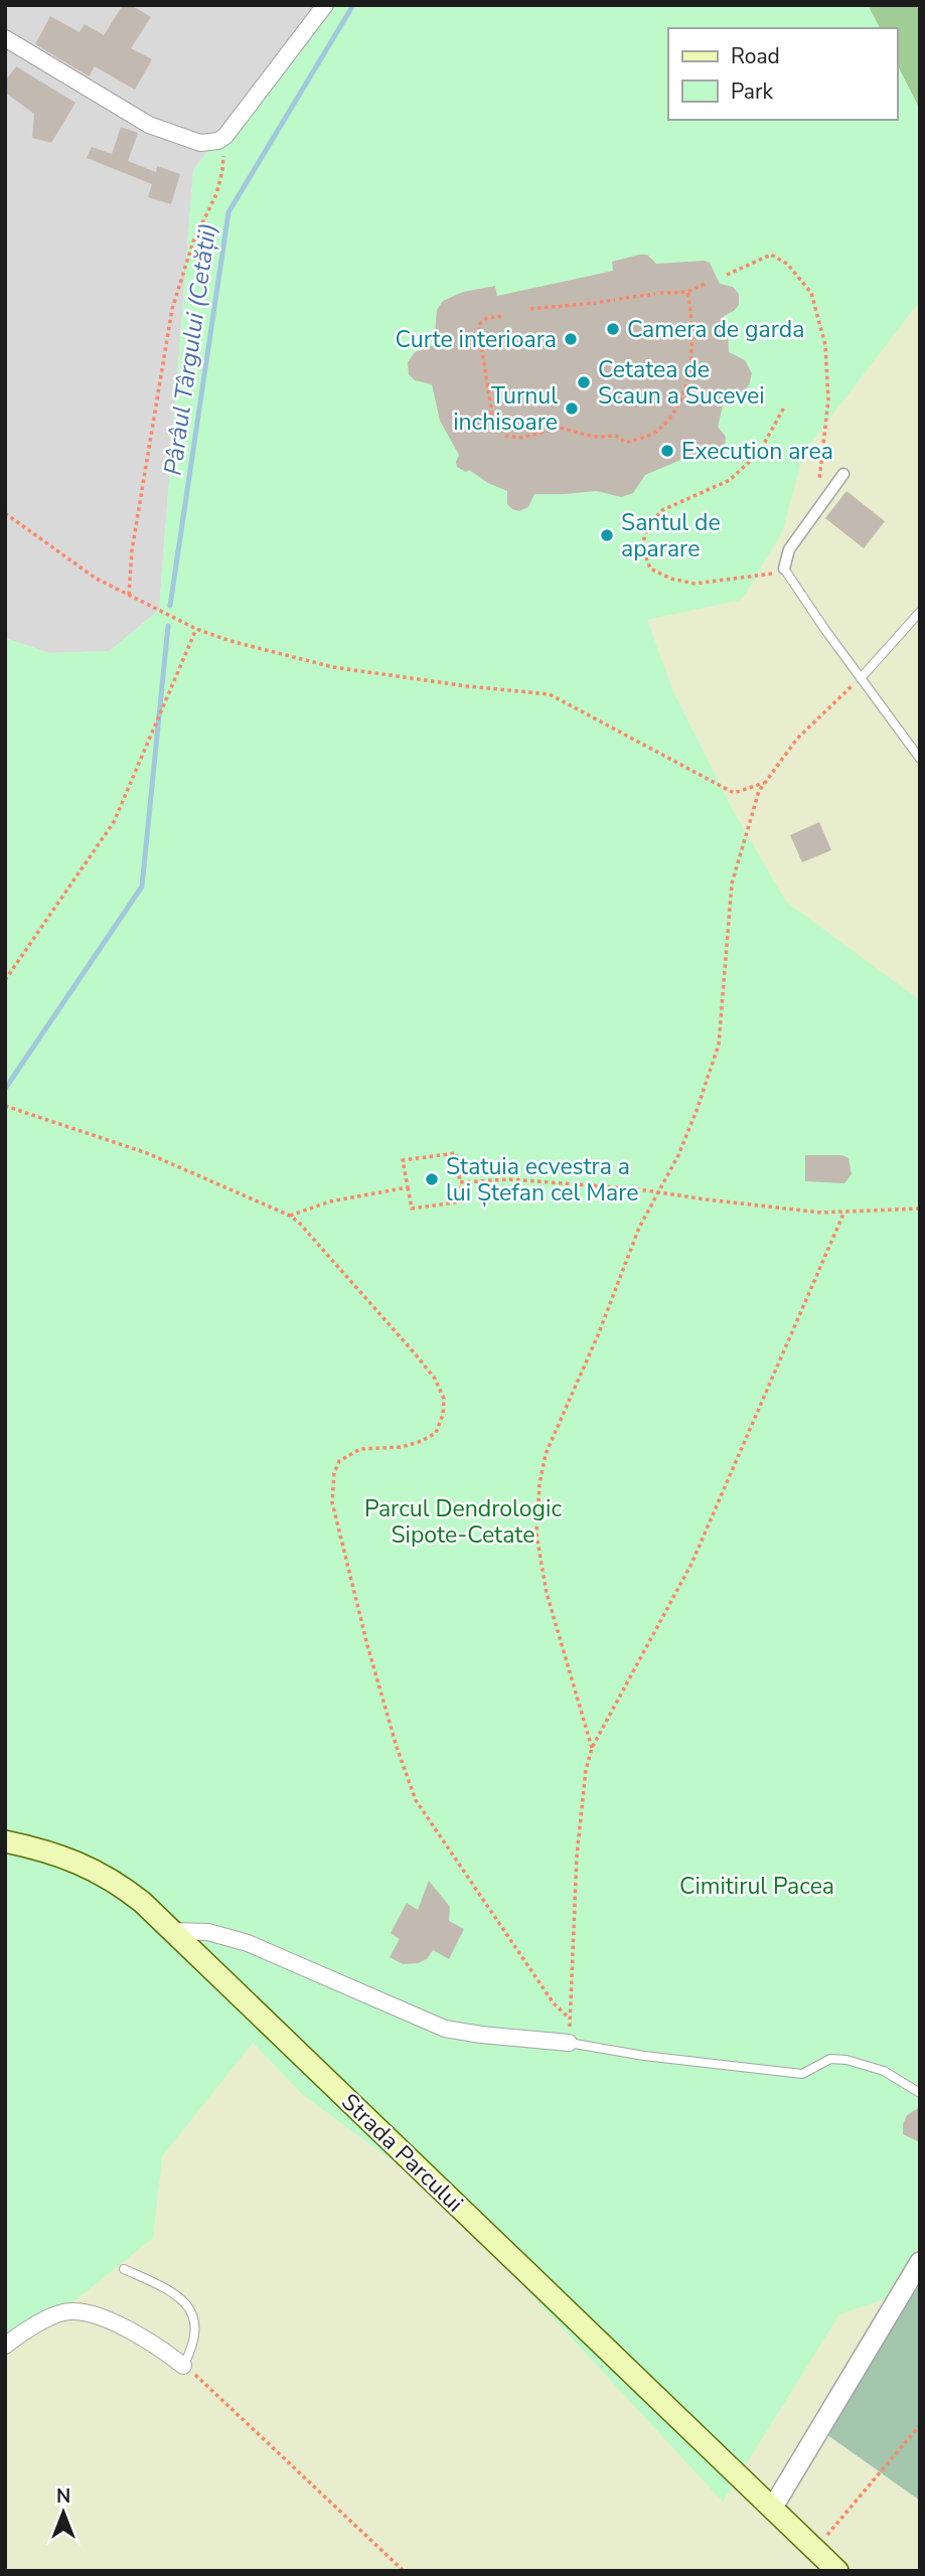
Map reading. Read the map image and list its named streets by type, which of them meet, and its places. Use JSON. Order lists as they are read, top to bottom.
{
  "streets": {
    "main road": ["Strada Parcului"]
  },
  "water": ["Pârâul Târgului (Cetății)"],
  "parks": ["Parcul Dendrologic Sipote-Cetate", "Cimitirul Pacea"],
  "places": [
    "Camera de garda",
    "Curte interioara",
    "Cetatea de Scaun a Sucevei",
    "Turnul inchisoare",
    "Execution area",
    "Santul de aparare",
    "Statuia ecvestra a lui Ștefan cel Mare"
  ],
  "legend": ["Road", "Park"],
  "north": "top"
}
